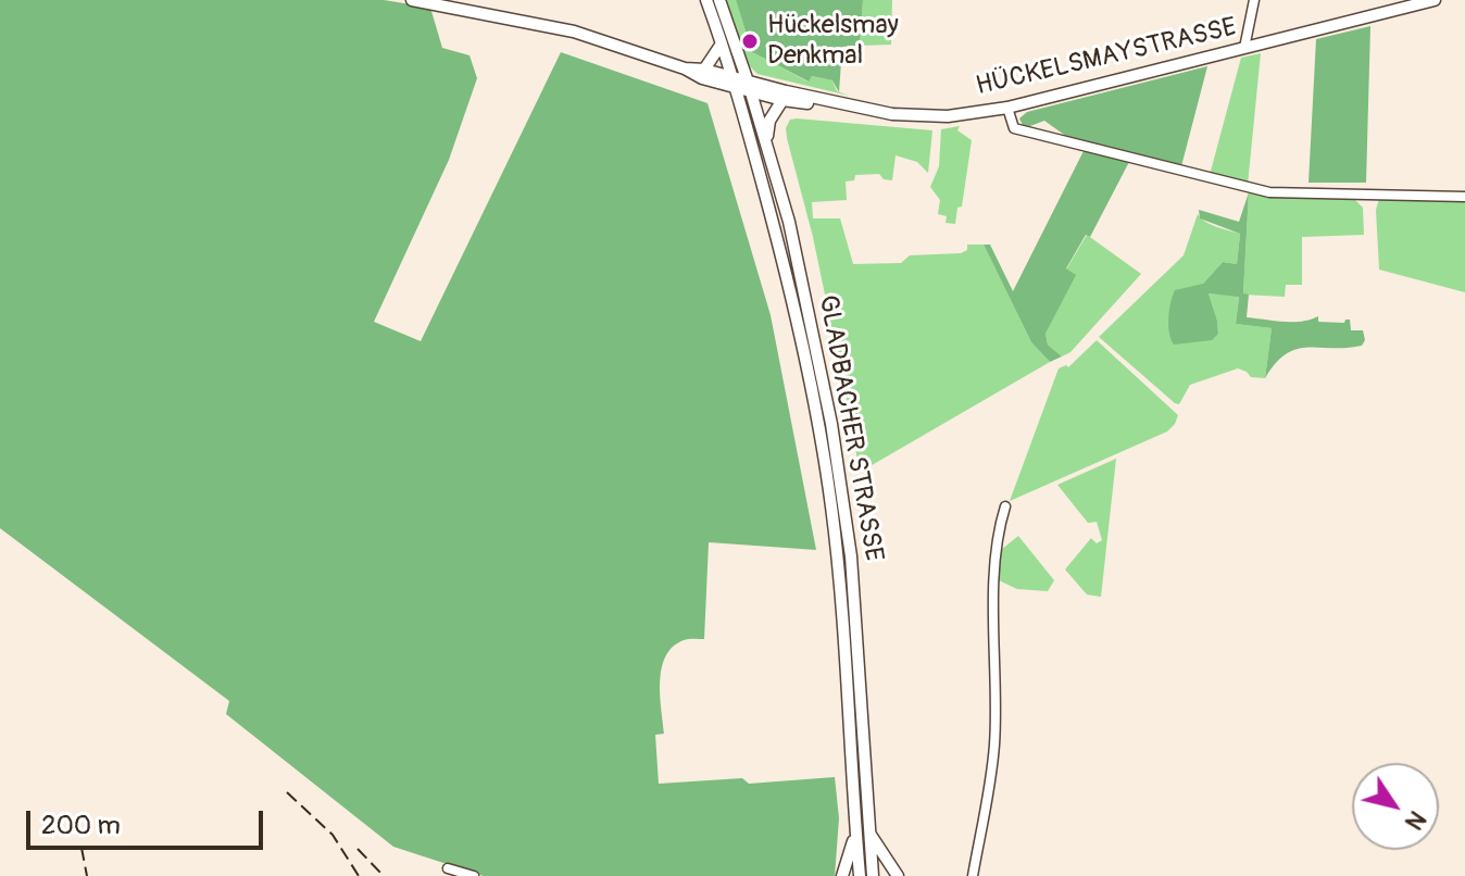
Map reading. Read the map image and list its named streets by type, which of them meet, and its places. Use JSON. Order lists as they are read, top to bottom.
{
  "streets": {
    "main road": ["HÜCKELSMAYSTRASSE", "GLADBACHER STRASSE"]
  },
  "crossings": [
    ["HÜCKELSMAYSTRASSE", "GLADBACHER STRASSE"]
  ],
  "places": ["Hückelsmay Denkmal"],
  "scale_bar": "200 m",
  "north": "bottom right"
}
